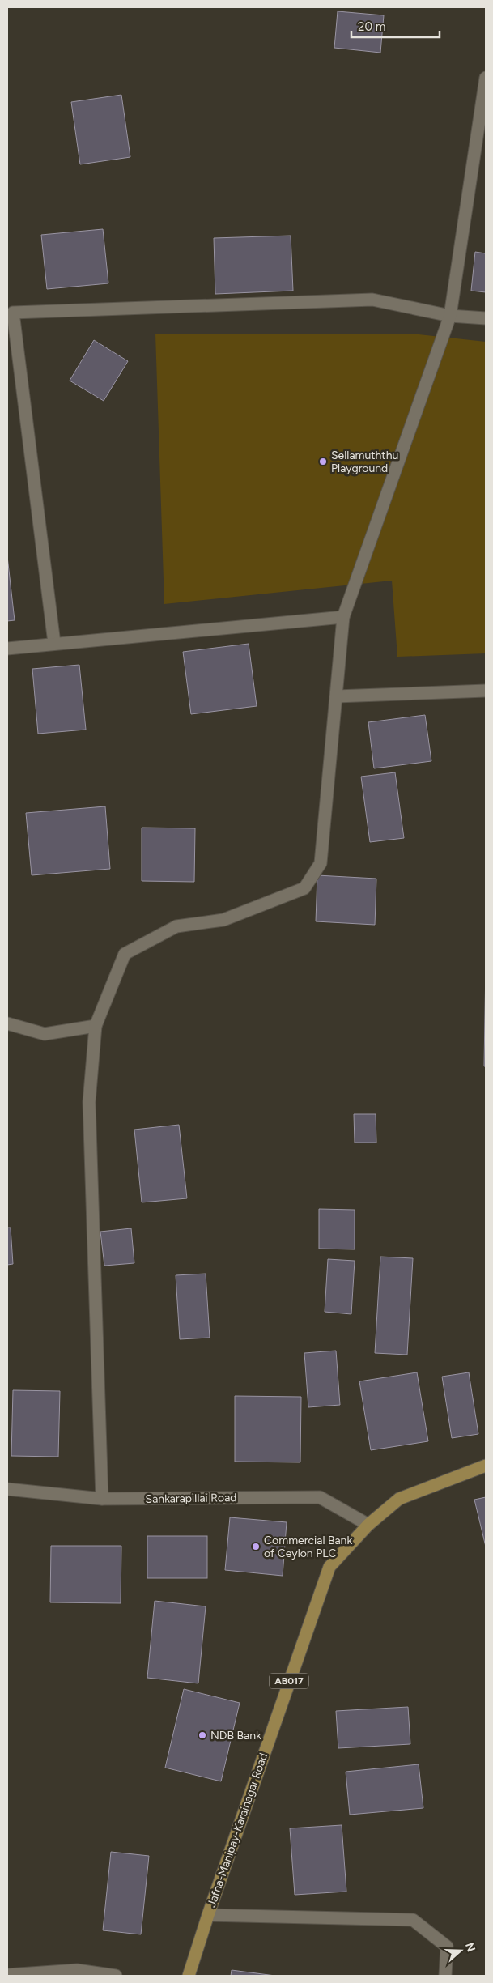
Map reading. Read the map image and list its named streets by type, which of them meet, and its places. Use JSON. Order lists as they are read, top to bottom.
{
  "streets": {
    "main road": ["AB017", "Jafna-Manipay-Karainagar Road"],
    "street": ["Sankarapillai Road"]
  },
  "crossings": [
    ["Sankarapillai Road", "Jafna-Manipay-Karainagar Road"]
  ],
  "places": ["Sellamuththu Playground", "Commercial Bank of Ceylon PLC", "NDB Bank"],
  "scale_bar": "20 m",
  "north": "right"
}
